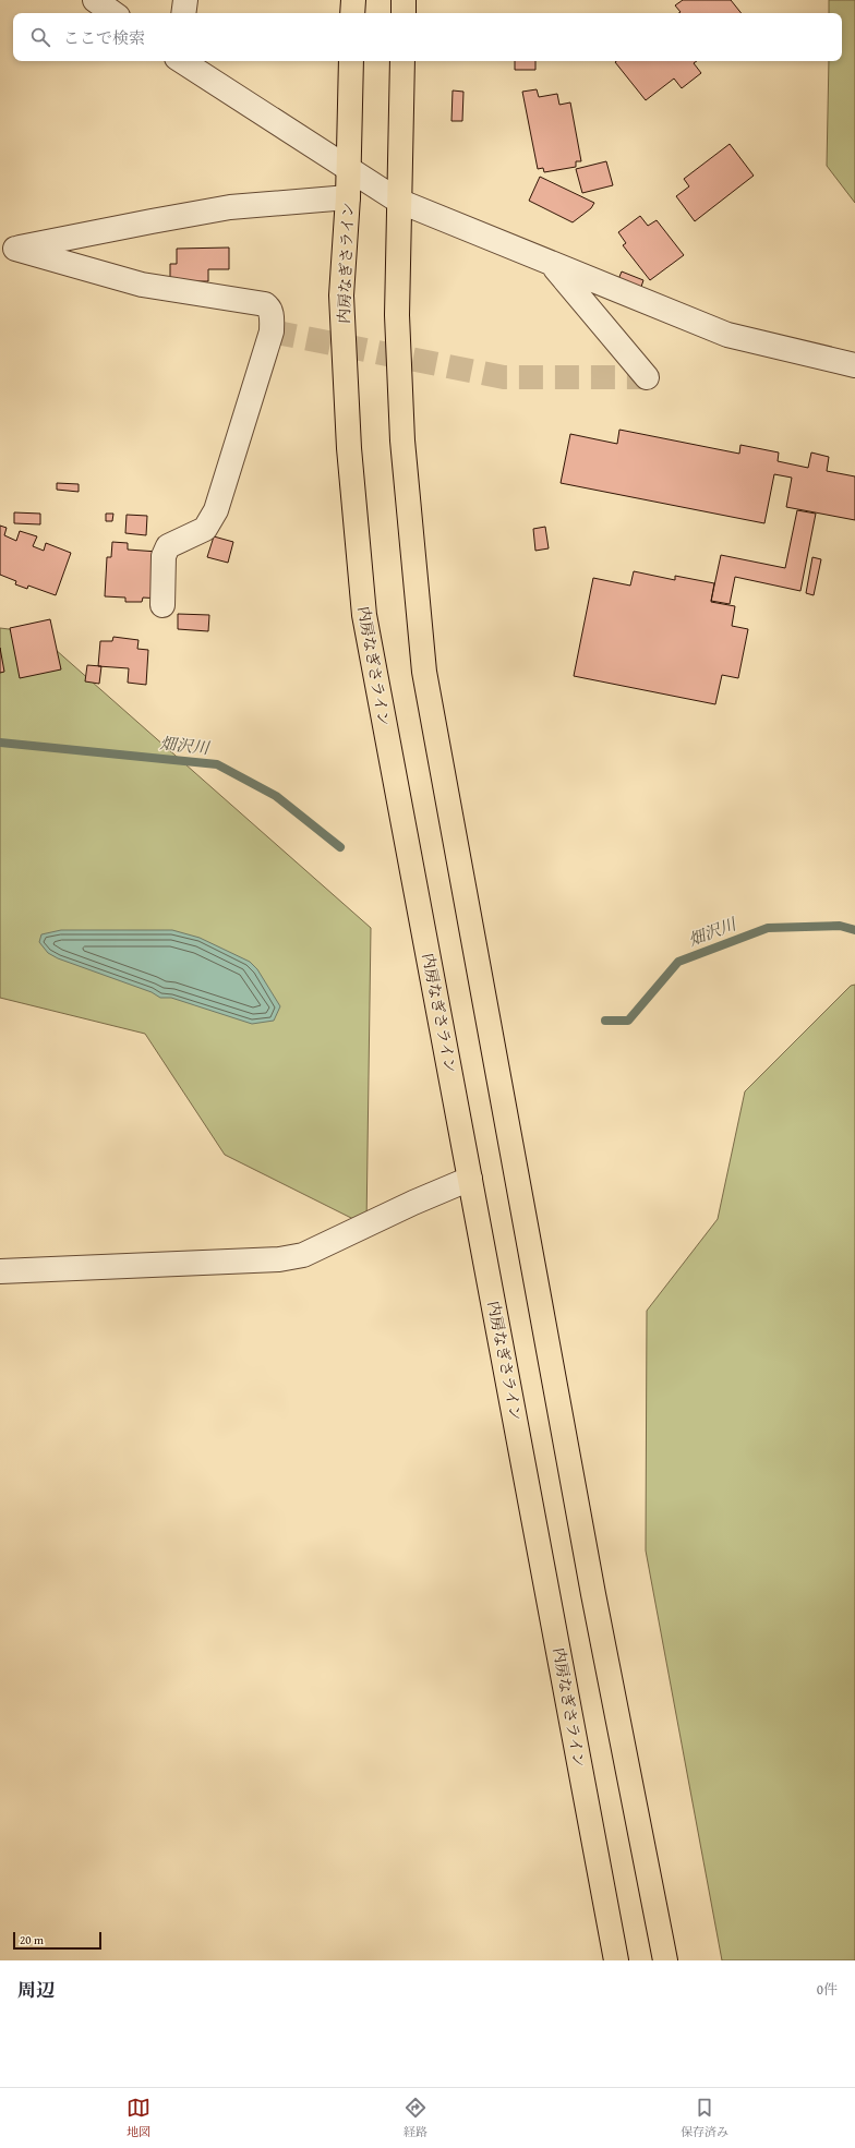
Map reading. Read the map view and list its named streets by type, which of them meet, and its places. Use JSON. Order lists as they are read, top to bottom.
{
  "streets": {
    "highway": ["内房なぎさライン"]
  },
  "water": ["畑沢川"],
  "scale_bar": "20 m",
  "page": {
    "search": "ここで検索",
    "scale": "20 m",
    "heading": ["周辺", "0件"],
    "nav": ["地図", "経路", "保存済み"]
  }
}
